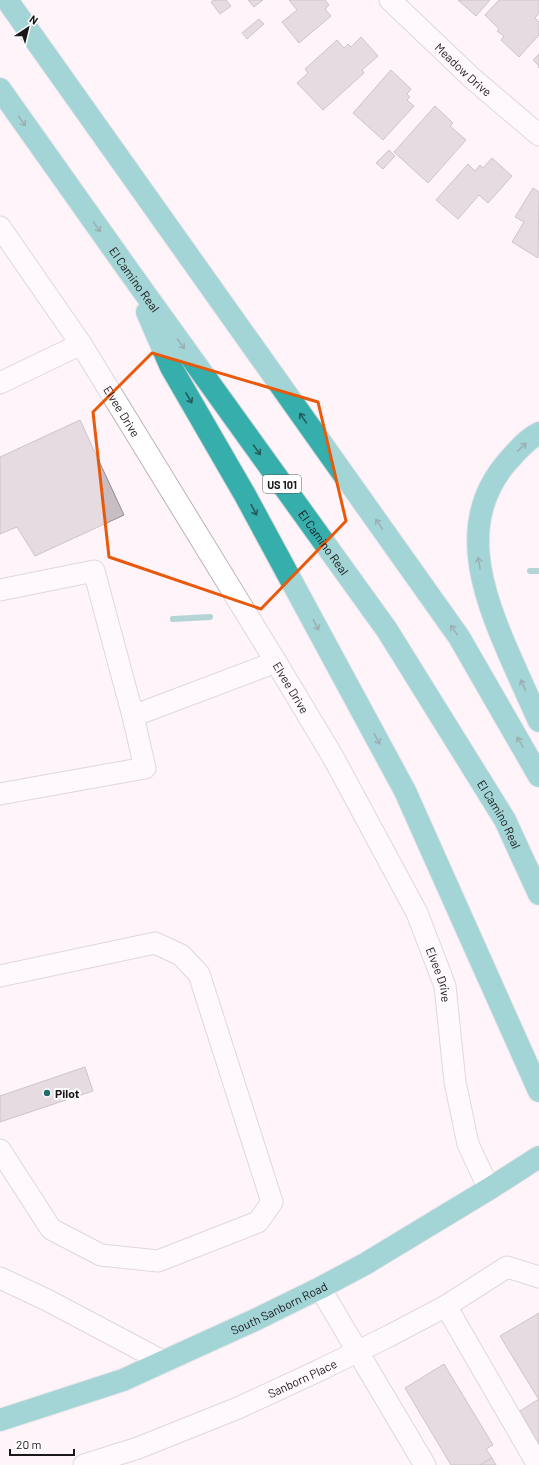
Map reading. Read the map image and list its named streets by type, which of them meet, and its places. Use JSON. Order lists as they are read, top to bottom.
{
  "streets": {
    "highway": ["El Camino Real", "US 101", "South Sanborn Road"],
    "street": ["Meadow Drive", "Elvee Drive", "Sanborn Place"]
  },
  "crossings": [
    ["Elvee Drive", "South Sanborn Road"]
  ],
  "places": ["Pilot"],
  "scale_bar": "20 m",
  "north": "top right"
}
